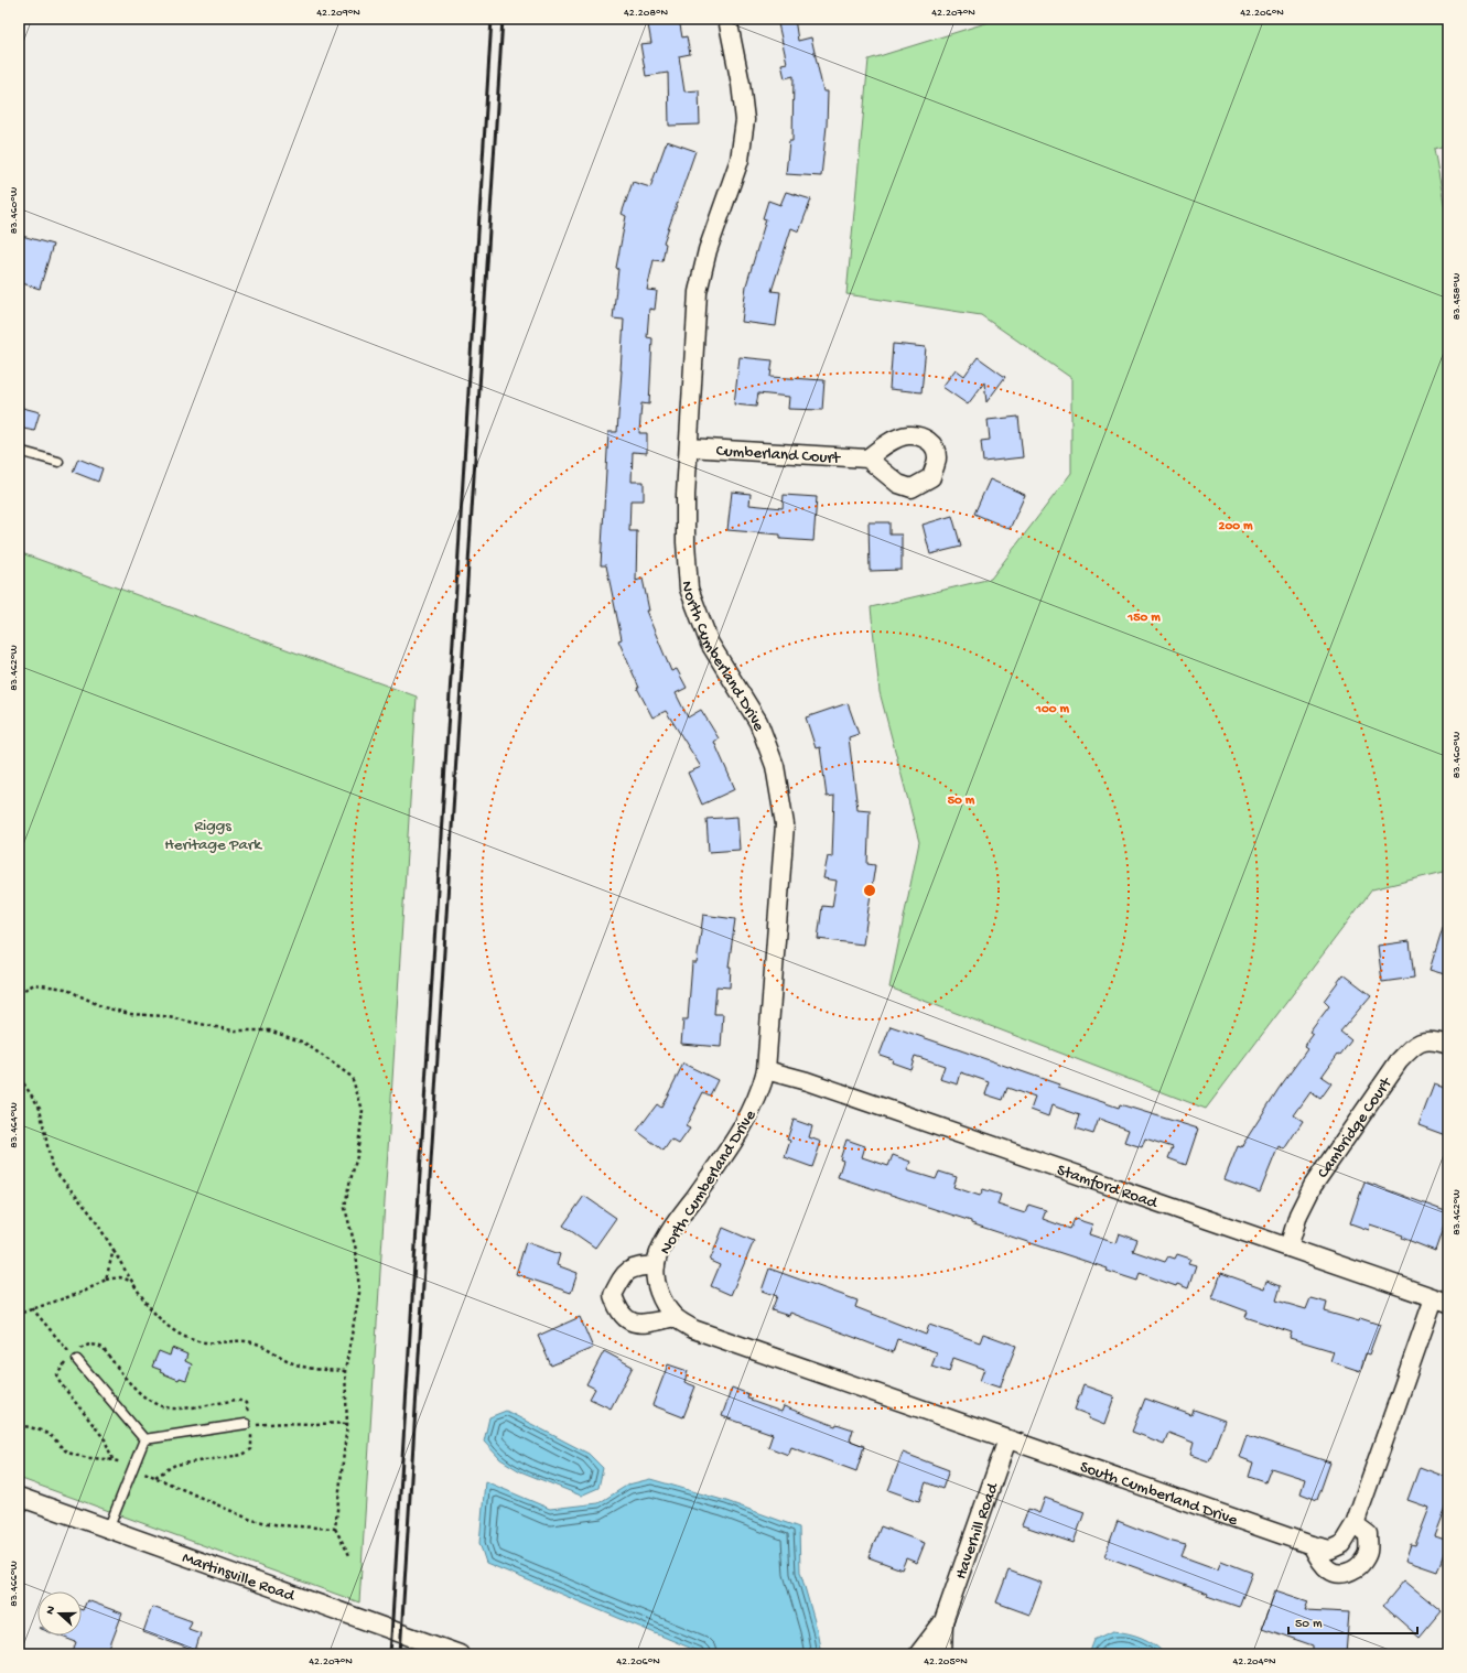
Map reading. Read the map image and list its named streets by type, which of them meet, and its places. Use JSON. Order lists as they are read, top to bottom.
{
  "streets": {
    "street": [
      "Cumberland Court",
      "North Cumberland Drive",
      "Cambridge Court",
      "Stamford Road",
      "South Cumberland Drive",
      "Haverhill Road",
      "Martinsville Road"
    ]
  },
  "crossings": [
    ["Cumberland Court", "North Cumberland Drive"],
    ["North Cumberland Drive", "Stamford Road"],
    ["North Cumberland Drive", "South Cumberland Drive"],
    ["North Cumberland Drive", "Haverhill Road"],
    ["Cambridge Court", "Stamford Road"],
    ["Stamford Road", "South Cumberland Drive"],
    ["South Cumberland Drive", "Haverhill Road"]
  ],
  "parks": ["Riggs Heritage Park"],
  "scale_bar": "50 m",
  "north": "left",
  "coordinates": [
    "42.209°N",
    "42.208°N",
    "42.207°N",
    "42.206°N",
    "83.460°W",
    "83.458°W",
    "83.462°W",
    "83.464°W",
    "83.466°W",
    "42.205°N",
    "42.204°N"
  ],
  "rings": [
    "200 m",
    "150 m",
    "100 m",
    "50 m"
  ]
}
